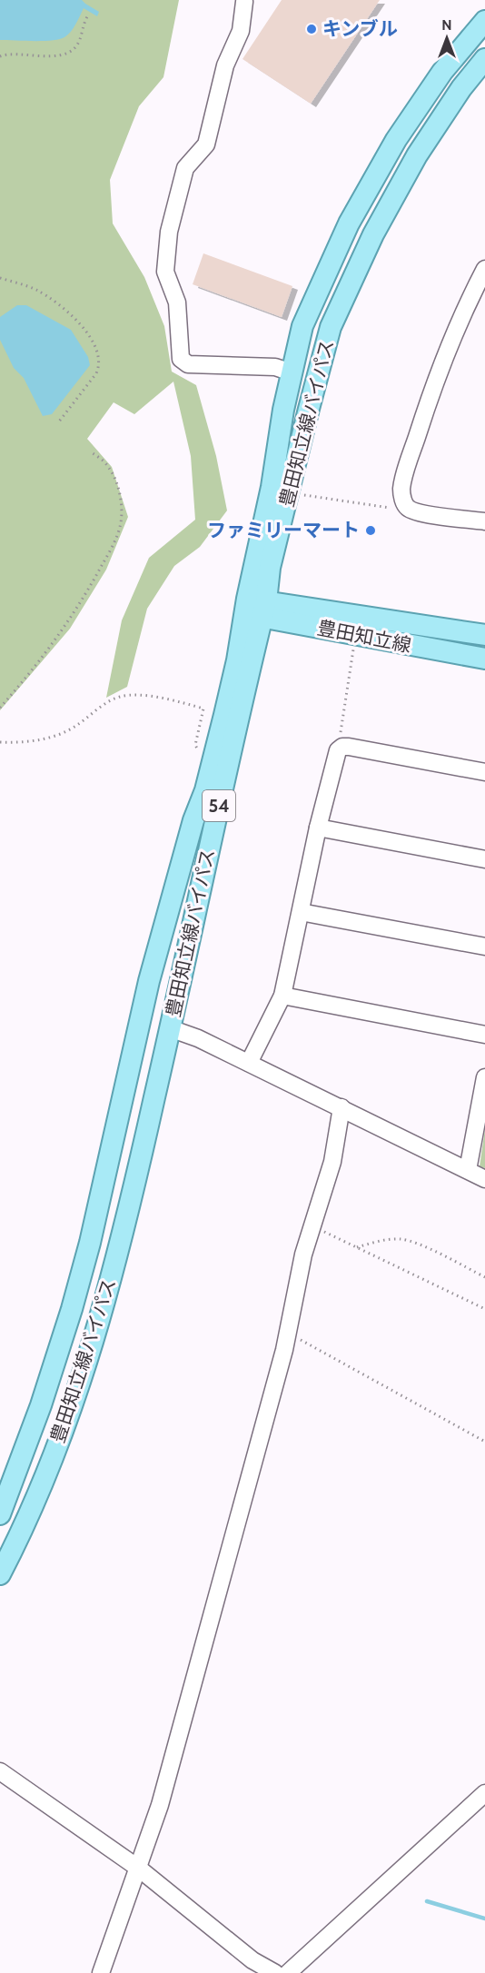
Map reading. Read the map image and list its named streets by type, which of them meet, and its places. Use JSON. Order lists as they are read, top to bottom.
{
  "streets": {
    "main road": ["豊田知立線バイパス", "豊田知立線", "54"]
  },
  "crossings": [
    ["豊田知立線バイパス", "豊田知立線"]
  ],
  "places": ["キンブル", "ファミリーマート"],
  "north": "top"
}
